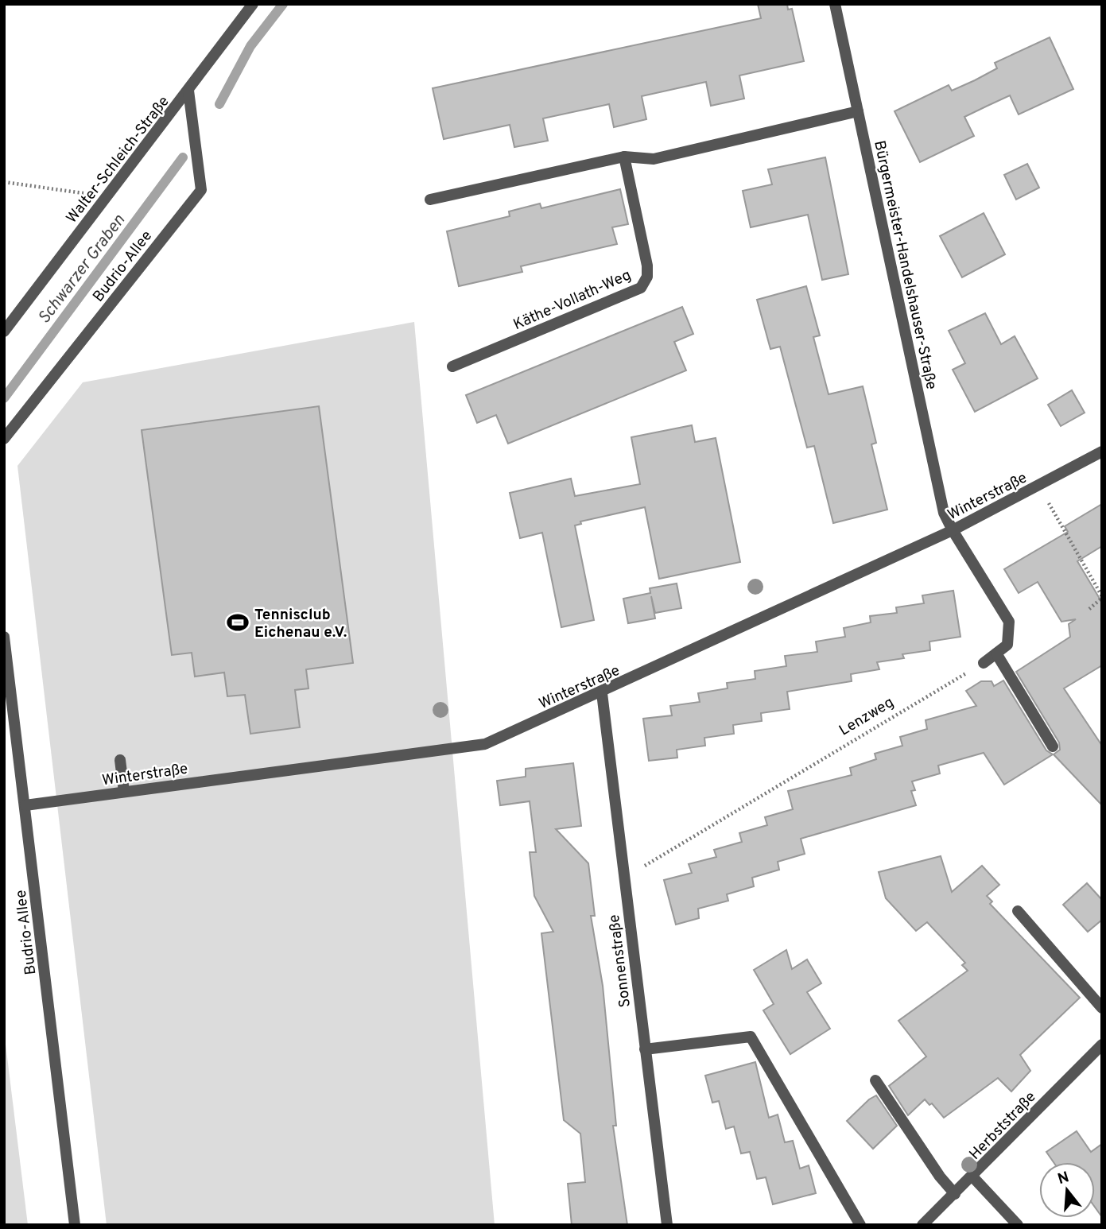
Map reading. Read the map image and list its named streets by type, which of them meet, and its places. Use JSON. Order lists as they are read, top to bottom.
{
  "streets": {
    "street": [
      "Walter-Schleich-Straße",
      "Bürgermeister-Handelshauser-Straße",
      "Budrio-Allee",
      "Käthe-Vollath-Weg",
      "Winterstraße",
      "Sonnenstraße",
      "Herbststraße"
    ],
    "path": ["Lenzweg"]
  },
  "crossings": [
    ["Walter-Schleich-Straße", "Budrio-Allee"],
    ["Bürgermeister-Handelshauser-Straße", "Winterstraße"],
    ["Budrio-Allee", "Winterstraße"],
    ["Winterstraße", "Sonnenstraße"],
    ["Lenzweg", "Sonnenstraße"]
  ],
  "water": ["Schwarzer Graben"],
  "places": {
    "sports": ["Tennisclub Eichenau e.V."]
  },
  "north": "top"
}
